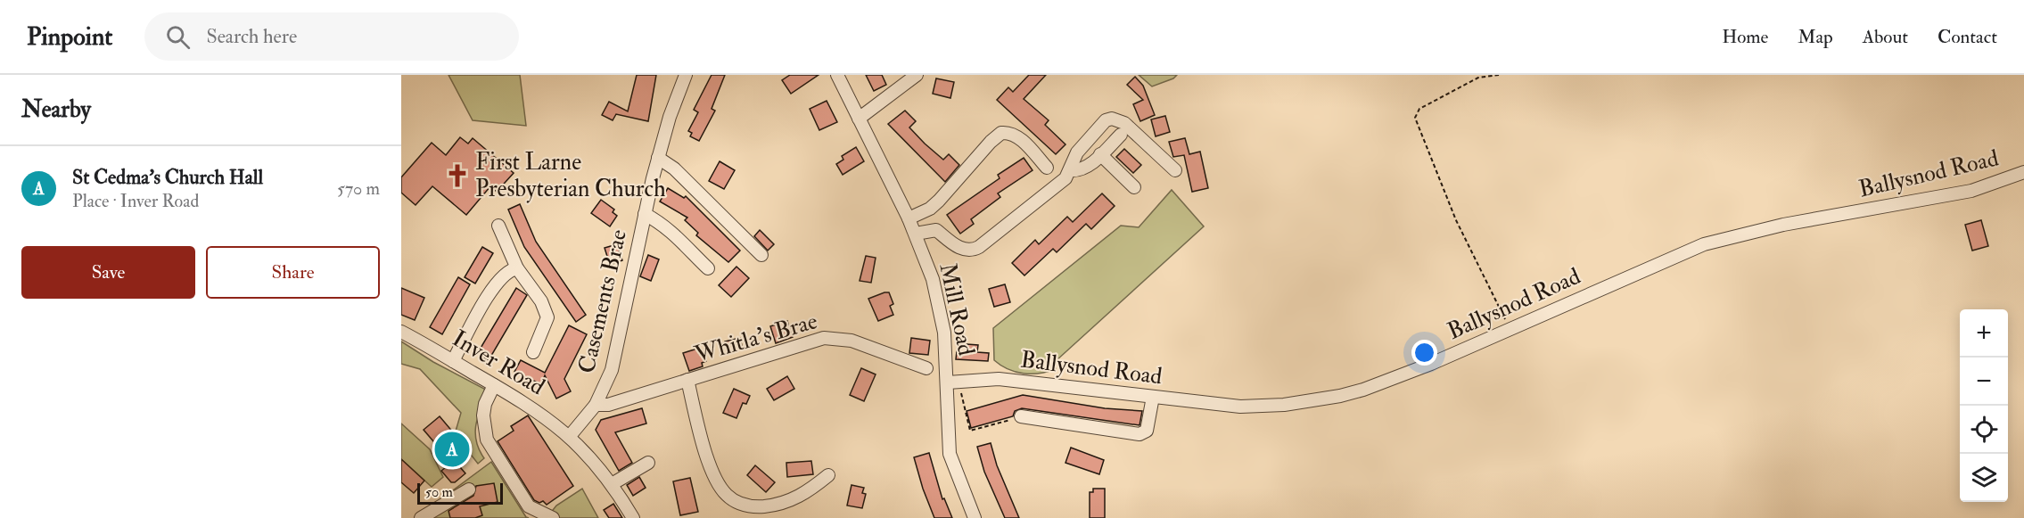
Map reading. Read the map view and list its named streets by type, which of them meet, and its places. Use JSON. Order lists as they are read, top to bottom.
{
  "streets": {
    "street": [
      "Ballysnod Road",
      "Casements Brae",
      "Mill Road",
      "Whitla's Brae",
      "Inver Road"
    ]
  },
  "crossings": [
    ["Ballysnod Road", "Mill Road"],
    ["Casements Brae", "Whitla's Brae"],
    ["Casements Brae", "Inver Road"]
  ],
  "places": {
    "church": ["First Larne Presbyterian Church"]
  },
  "scale_bar": "50 m",
  "page": {
    "header": "Pinpoint",
    "search": "Search here",
    "nav": [
      "Home",
      "Map",
      "About",
      "Contact"
    ],
    "heading": "Nearby",
    "list": [
      {
        "mark": "A",
        "name": "St Cedma's Church Hall",
        "note": "Place · Inver Road",
        "value": "570 m"
      }
    ],
    "buttons": ["Save", "Share"],
    "map_buttons": ["+", "−"],
    "pins": "A",
    "scale": "50 m"
  }
}
